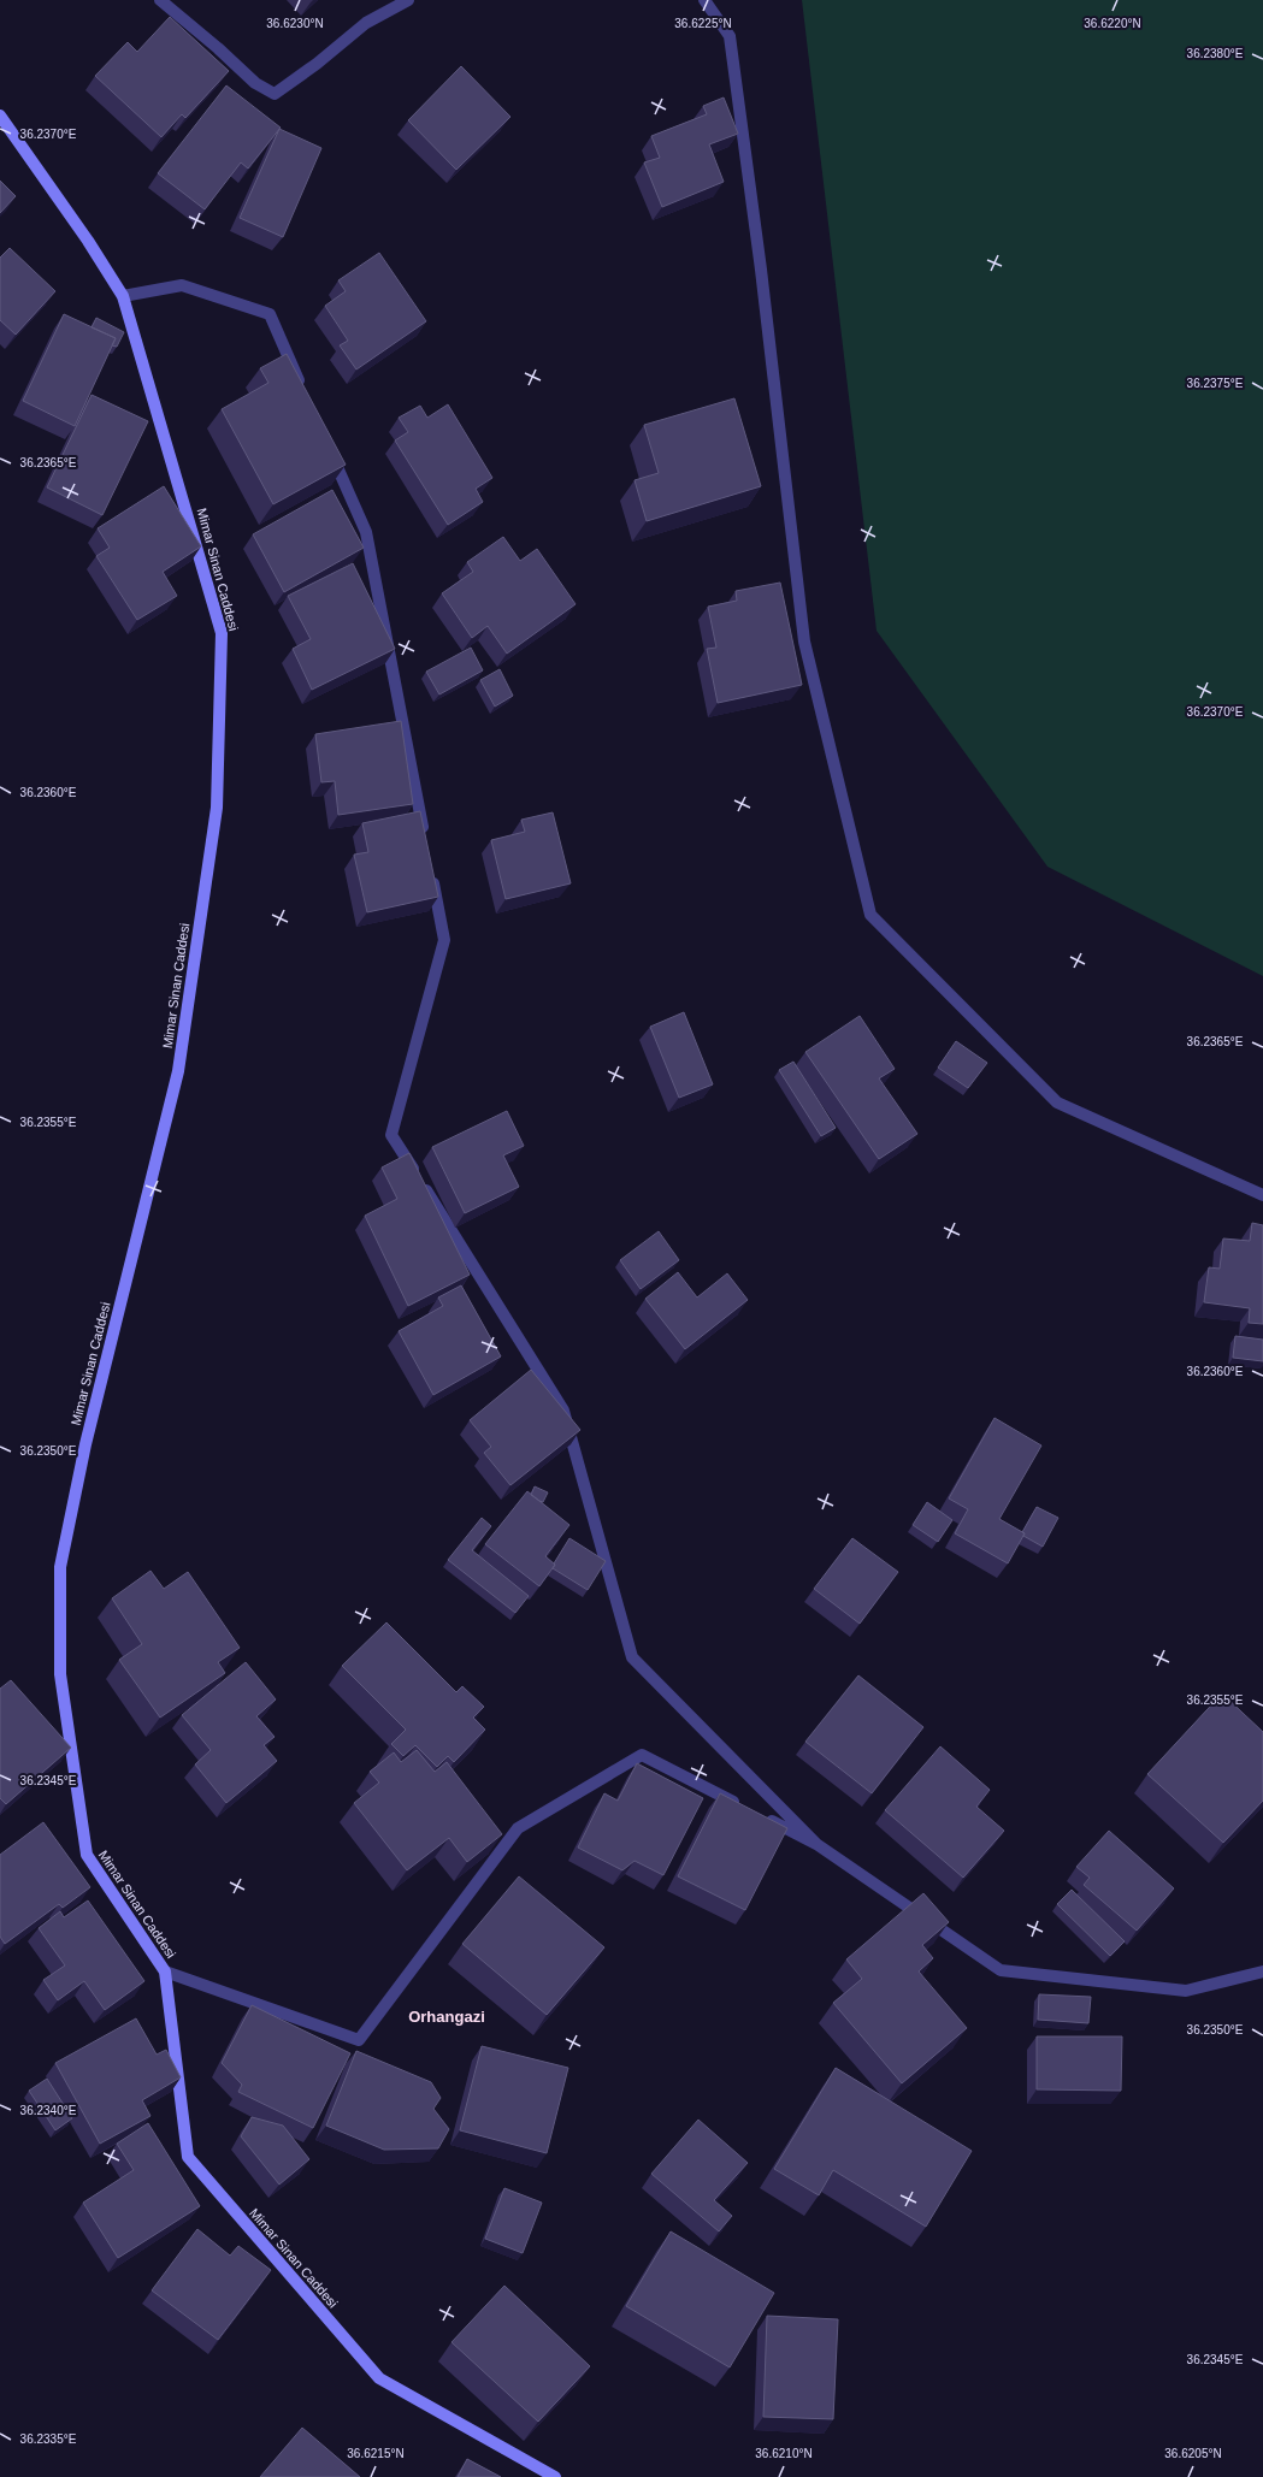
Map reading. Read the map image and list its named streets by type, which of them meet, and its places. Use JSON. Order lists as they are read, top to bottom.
{
  "streets": {
    "street": ["Mimar Sinan Caddesi"]
  },
  "districts": ["Orhangazi"],
  "coordinates": [
    "36.6230°N",
    "36.6225°N",
    "36.6220°N",
    "36.2380°E",
    "36.2370°E",
    "36.2375°E",
    "36.2365°E",
    "36.2360°E",
    "36.2355°E",
    "36.2350°E",
    "36.2345°E",
    "36.2340°E",
    "36.2335°E",
    "36.6215°N",
    "36.6210°N",
    "36.6205°N"
  ]
}
